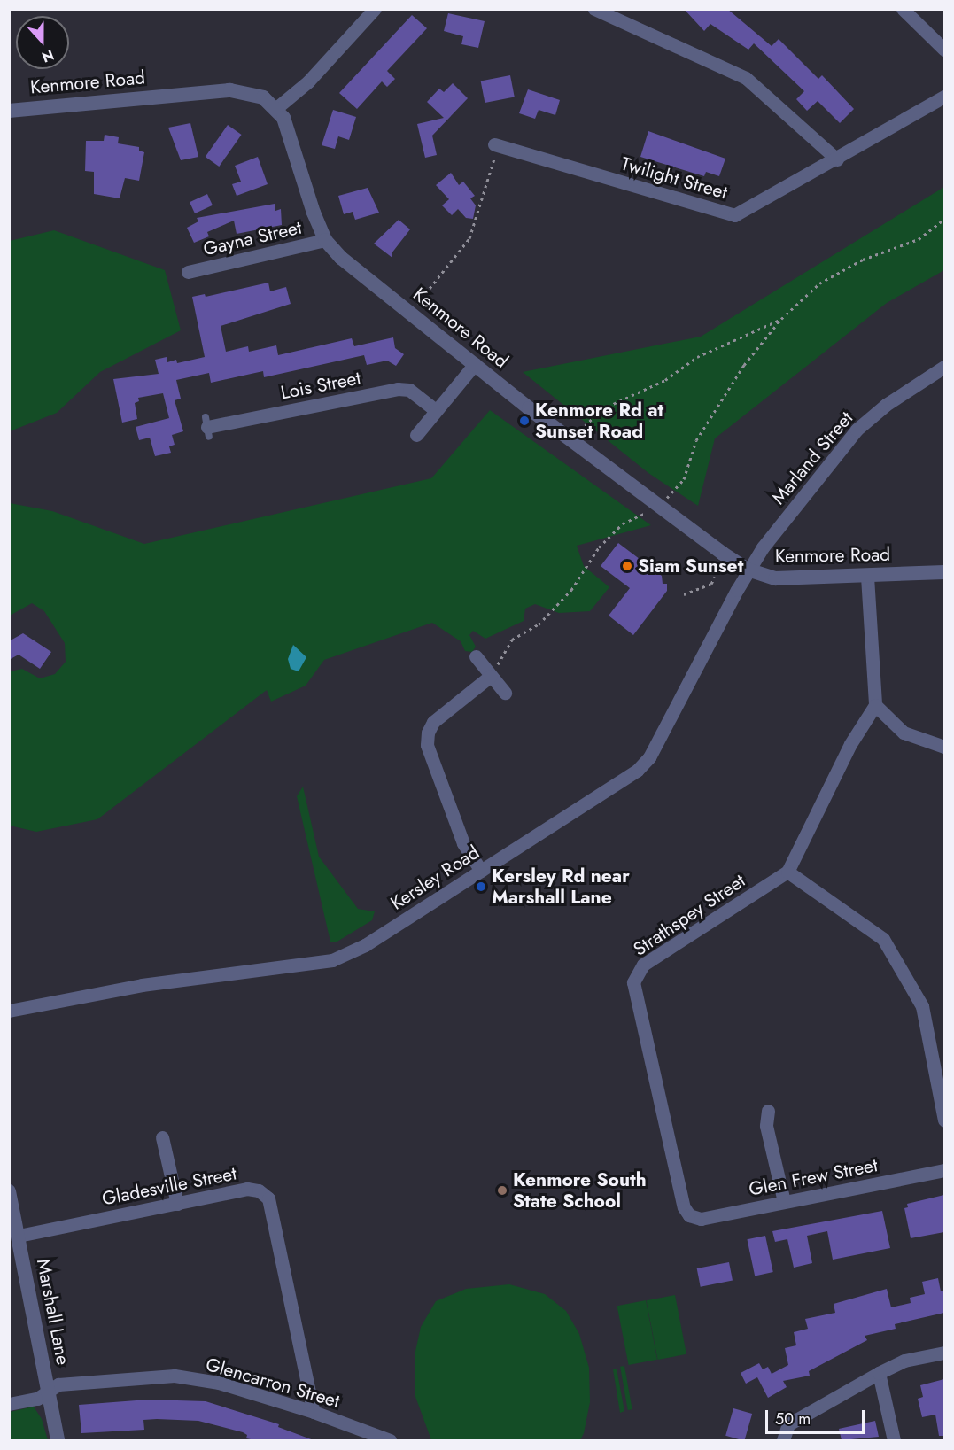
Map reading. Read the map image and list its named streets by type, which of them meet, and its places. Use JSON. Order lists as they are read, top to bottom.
{
  "streets": {
    "street": [
      "Kenmore Road",
      "Twilight Street",
      "Gayna Street",
      "Lois Street",
      "Marland Street",
      "Kersley Road",
      "Strathspey Street",
      "Glen Frew Street",
      "Gladesville Street",
      "Marshall Lane",
      "Glencarron Street"
    ]
  },
  "crossings": [
    ["Kenmore Road", "Gayna Street"],
    ["Kenmore Road", "Marland Street"],
    ["Kenmore Road", "Kersley Road"],
    ["Marland Street", "Kersley Road"],
    ["Strathspey Street", "Glen Frew Street"],
    ["Gladesville Street", "Marshall Lane"],
    ["Gladesville Street", "Glencarron Street"],
    ["Marshall Lane", "Glencarron Street"]
  ],
  "places": [
    "Kenmore Rd at Sunset Road",
    "Siam Sunset",
    "Kersley Rd near Marshall Lane",
    "Kenmore South State School"
  ],
  "scale_bar": "50 m",
  "north": "bottom"
}
